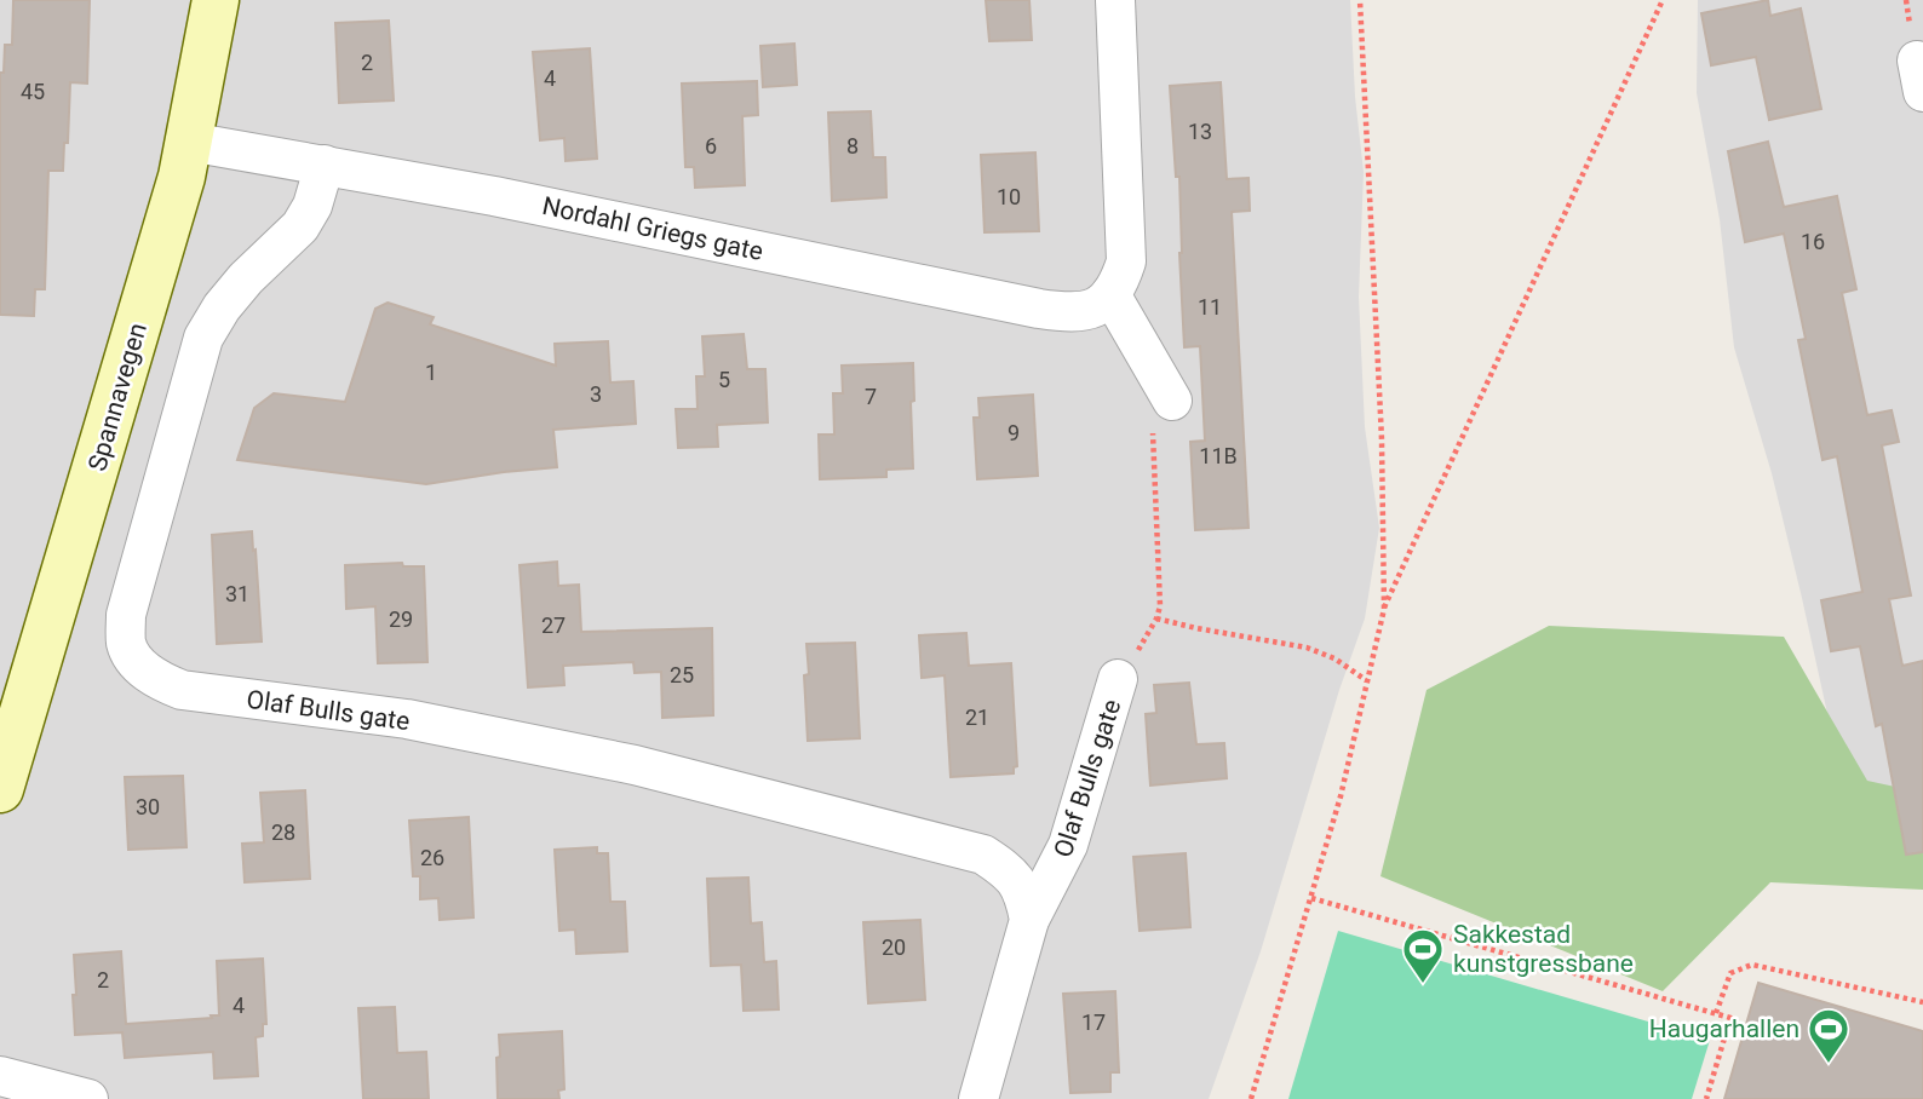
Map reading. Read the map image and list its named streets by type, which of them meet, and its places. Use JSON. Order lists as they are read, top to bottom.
{
  "streets": {
    "main road": ["Spannavegen"],
    "street": ["Nordahl Griegs gate", "Olaf Bulls gate"]
  },
  "crossings": [
    ["Nordahl Griegs gate", "Spannavegen"],
    ["Nordahl Griegs gate", "Olaf Bulls gate"]
  ],
  "places": {
    "sports": ["Sakkestad kunstgressbane", "Haugarhallen"]
  },
  "house_numbers": [
    "2",
    "4",
    "45",
    "13",
    "6",
    "8",
    "10",
    "16",
    "11",
    "1",
    "5",
    "3",
    "7",
    "9",
    "11B",
    "31",
    "29",
    "27",
    "25",
    "21",
    "30",
    "28",
    "26",
    "20",
    "2",
    "4",
    "17"
  ]
}
